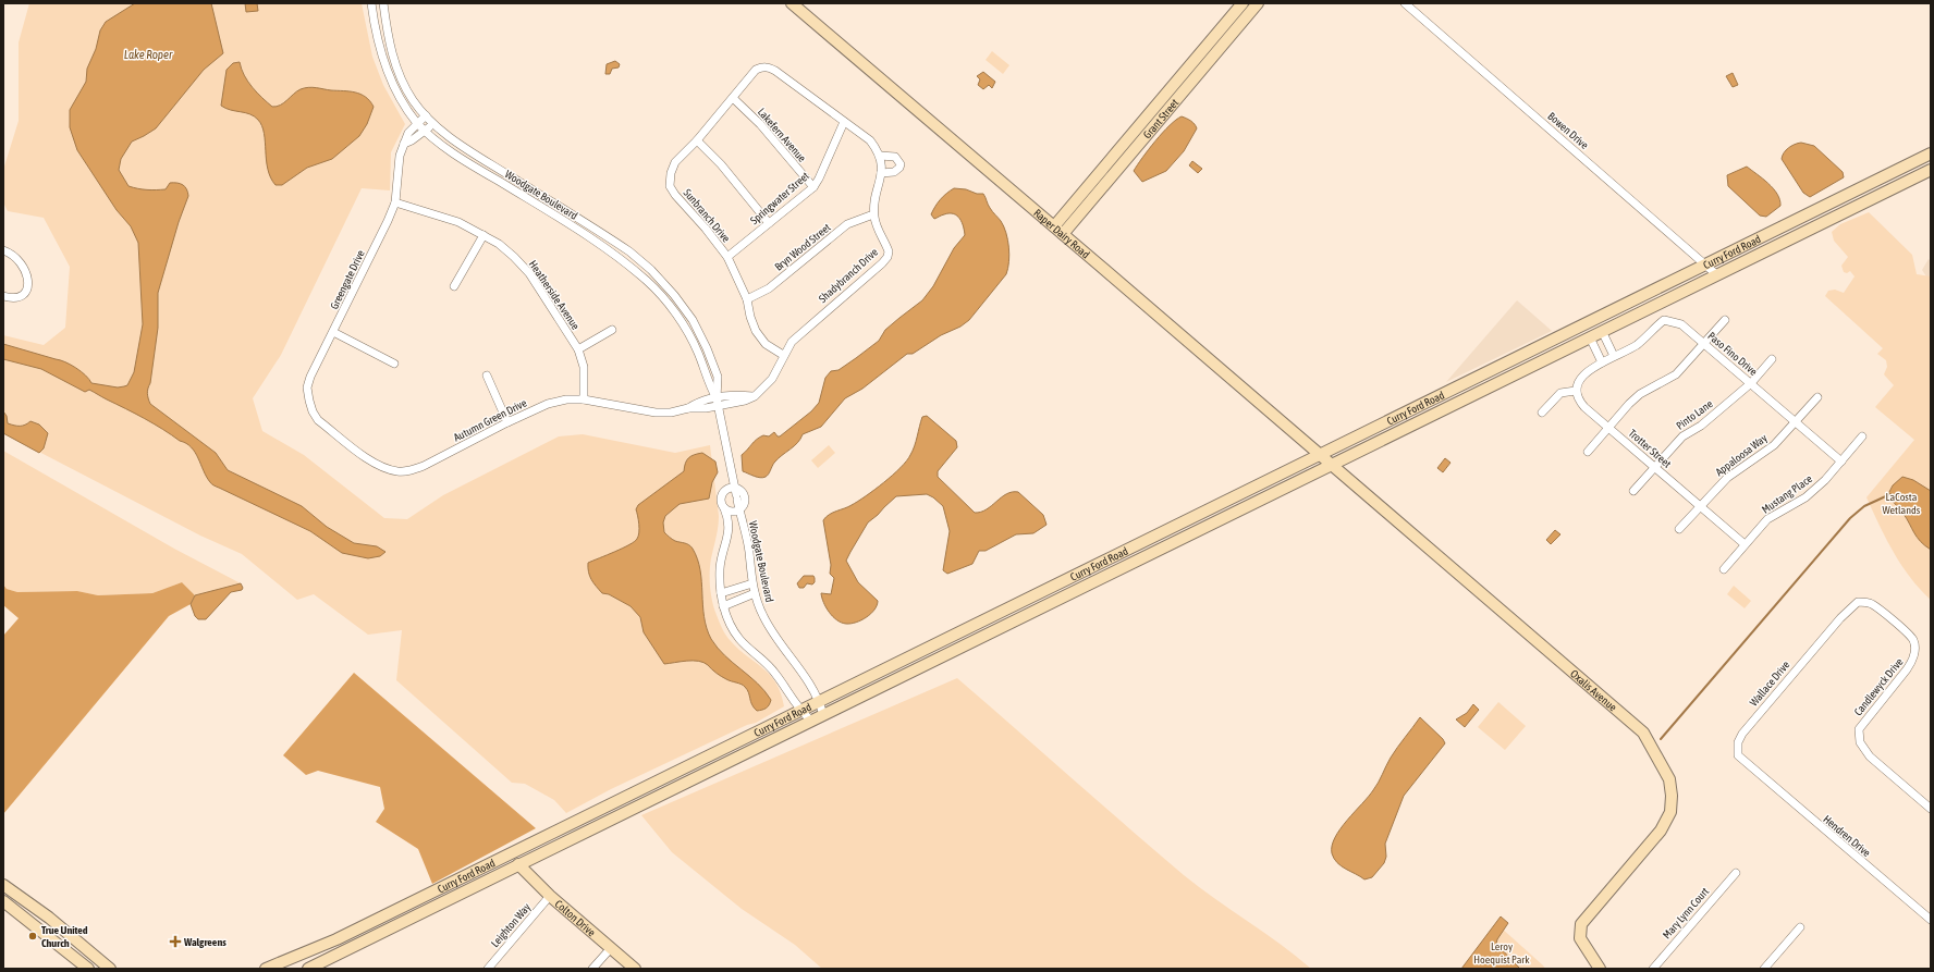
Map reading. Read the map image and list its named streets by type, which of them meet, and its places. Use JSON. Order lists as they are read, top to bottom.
{
  "streets": {
    "main road": [
      "Grant Street",
      "Raper Dairy Road",
      "Curry Ford Road",
      "Oxalis Avenue",
      "Colton Drive"
    ],
    "street": [
      "Bowen Drive",
      "Lakefern Avenue",
      "Woodgate Boulevard",
      "Springwater Street",
      "Sunbranch Drive",
      "Bryn Wood Street",
      "Shadybranch Drive",
      "Greengate Drive",
      "Heatherside Avenue",
      "Paso Fino Drive",
      "Pinto Lane",
      "Autumn Green Drive",
      "Trotter Street",
      "Appaloosa Way",
      "Mustang Place",
      "Wallace Drive",
      "Candlewyck Drive",
      "Hendren Drive",
      "Mary Lynn Court",
      "Leighton Way"
    ]
  },
  "crossings": [
    ["Grant Street", "Raper Dairy Road"],
    ["Bowen Drive", "Curry Ford Road"],
    ["Lakefern Avenue", "Springwater Street"],
    ["Lakefern Avenue", "Sunbranch Drive"],
    ["Woodgate Boulevard", "Curry Ford Road"],
    ["Woodgate Boulevard", "Shadybranch Drive"],
    ["Woodgate Boulevard", "Greengate Drive"],
    ["Woodgate Boulevard", "Autumn Green Drive"],
    ["Springwater Street", "Sunbranch Drive"],
    ["Sunbranch Drive", "Bryn Wood Street"],
    ["Sunbranch Drive", "Shadybranch Drive"],
    ["Raper Dairy Road", "Curry Ford Road"],
    ["Raper Dairy Road", "Oxalis Avenue"],
    ["Bryn Wood Street", "Shadybranch Drive"],
    ["Curry Ford Road", "Oxalis Avenue"],
    ["Curry Ford Road", "Colton Drive"],
    ["Shadybranch Drive", "Autumn Green Drive"],
    ["Greengate Drive", "Heatherside Avenue"],
    ["Greengate Drive", "Autumn Green Drive"],
    ["Heatherside Avenue", "Autumn Green Drive"],
    ["Paso Fino Drive", "Pinto Lane"],
    ["Paso Fino Drive", "Appaloosa Way"],
    ["Paso Fino Drive", "Mustang Place"],
    ["Pinto Lane", "Trotter Street"],
    ["Trotter Street", "Appaloosa Way"],
    ["Trotter Street", "Mustang Place"],
    ["Wallace Drive", "Candlewyck Drive"],
    ["Wallace Drive", "Hendren Drive"],
    ["Colton Drive", "Leighton Way"]
  ],
  "water": ["Lake Roper"],
  "parks": ["LaCosta Wetlands", "Leroy Hoequist Park"],
  "places": {
    "other": ["True United Church"],
    "health": ["Walgreens"]
  }
}
